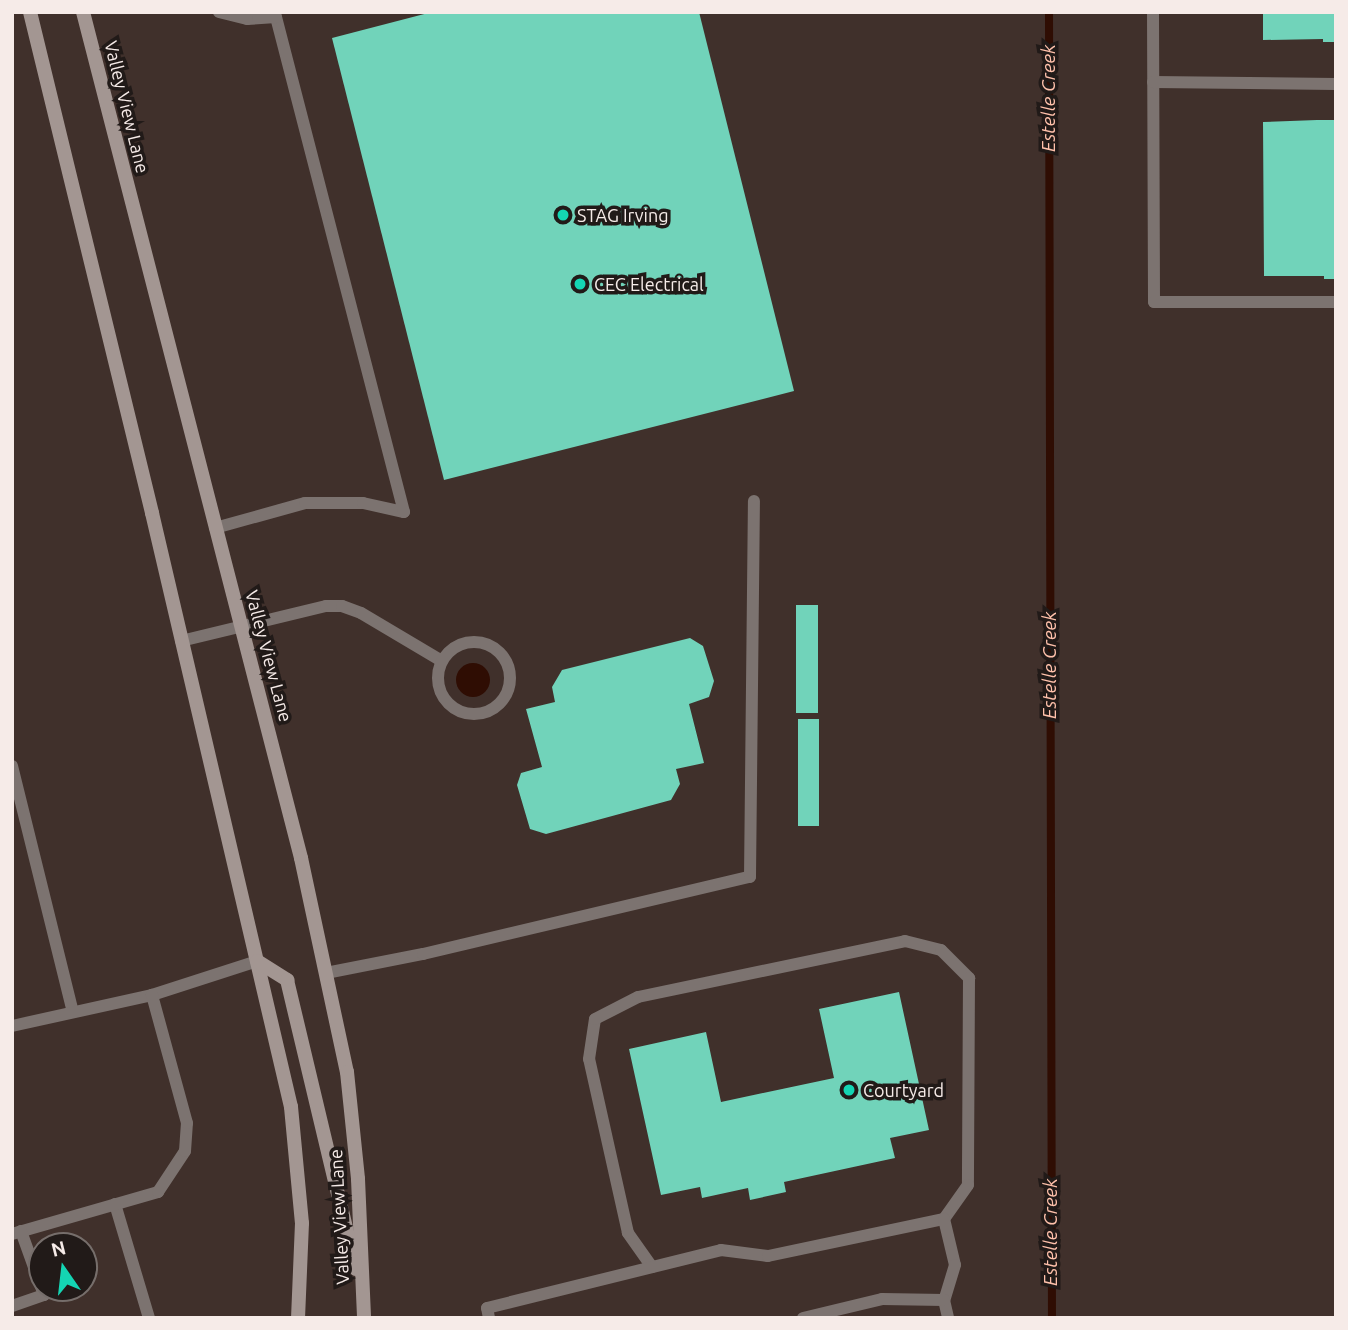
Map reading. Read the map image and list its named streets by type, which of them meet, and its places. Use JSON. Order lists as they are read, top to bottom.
{
  "streets": {
    "main road": ["Valley View Lane"]
  },
  "water": ["Estelle Creek"],
  "places": ["STAG Irving", "CEC Electrical", "Courtyard"],
  "north": "top"
}
